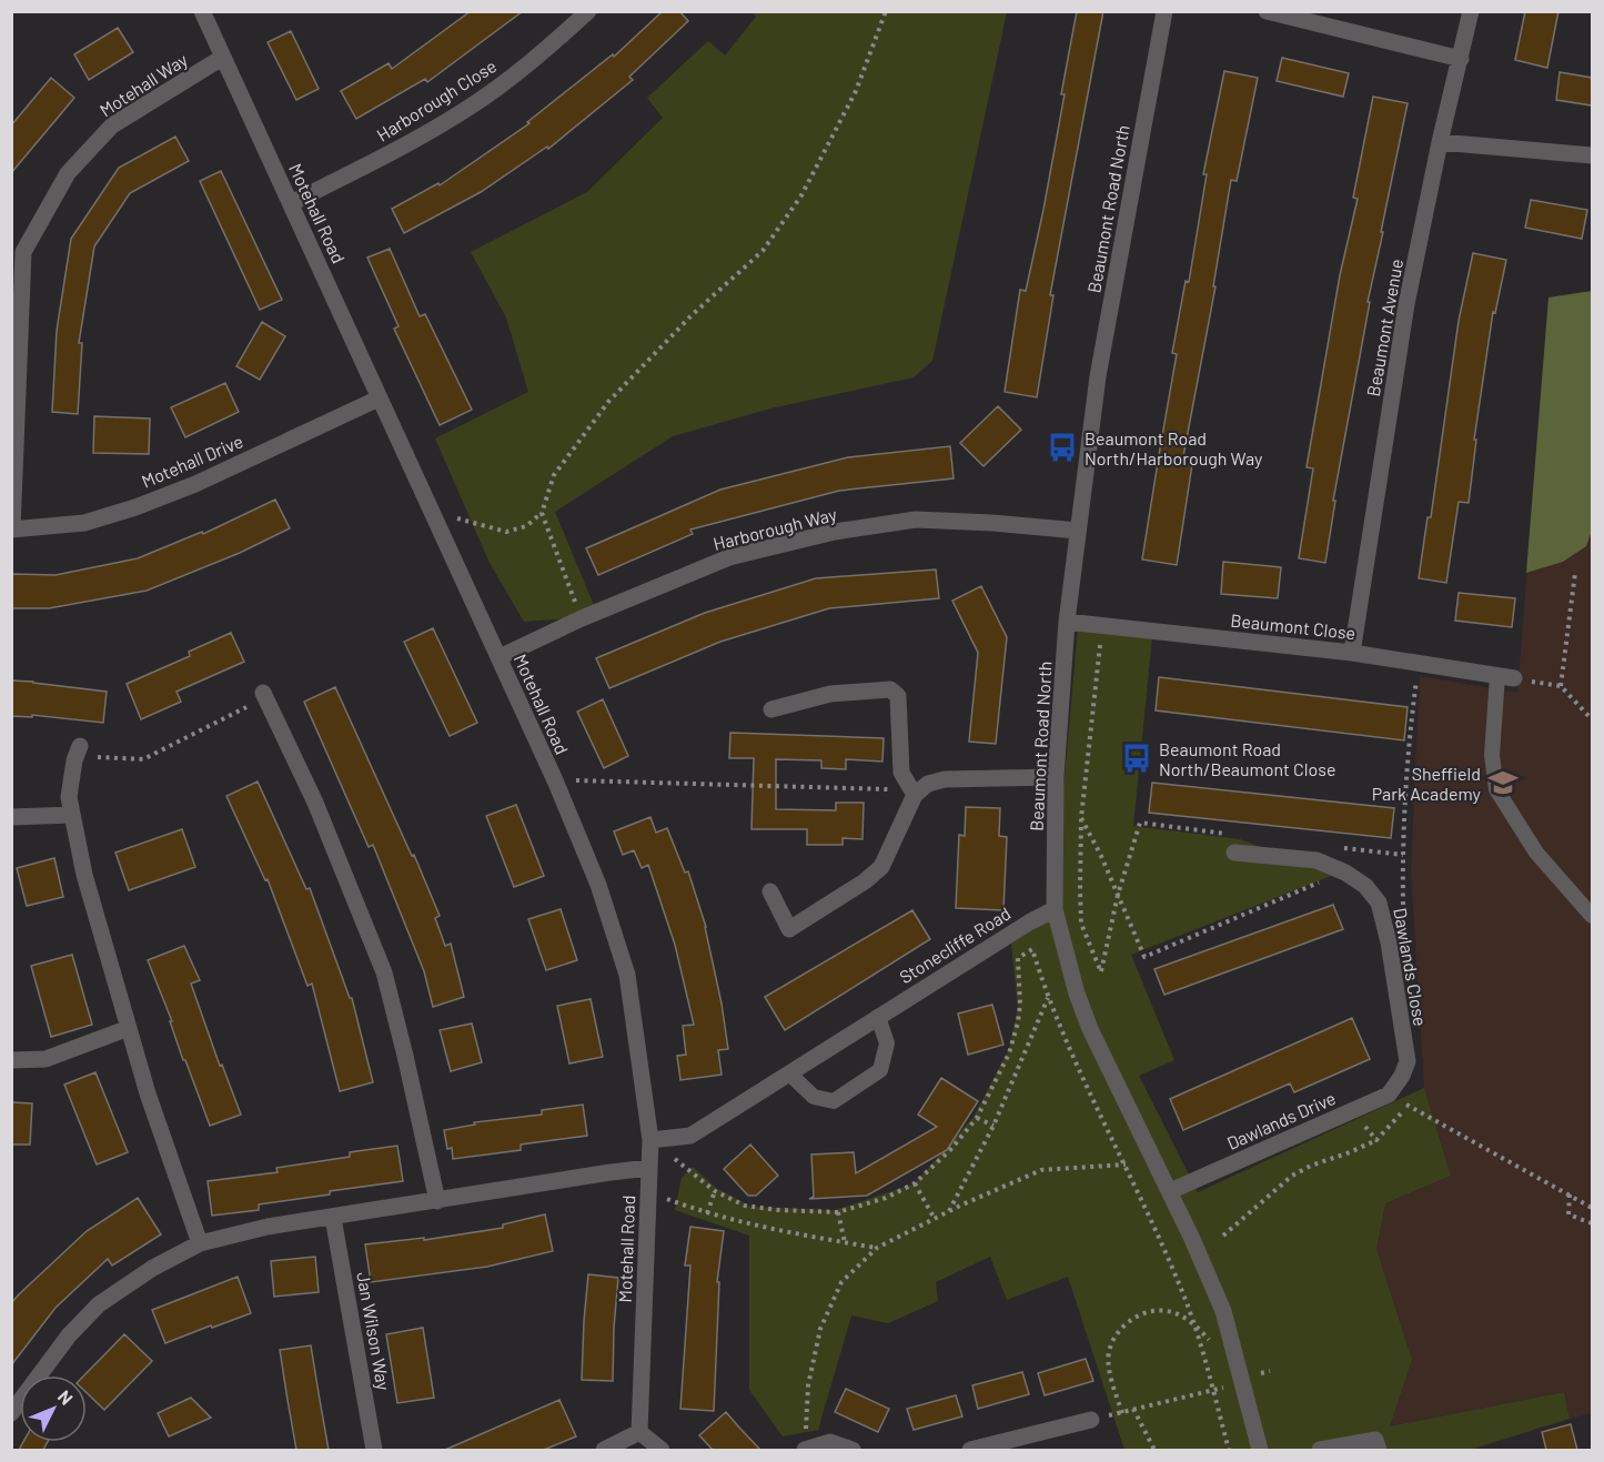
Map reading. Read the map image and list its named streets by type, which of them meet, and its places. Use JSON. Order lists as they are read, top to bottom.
{
  "streets": {
    "street": [
      "Motehall Way",
      "Harborough Close",
      "Beaumont Road North",
      "Motehall Road",
      "Beaumont Avenue",
      "Motehall Drive",
      "Harborough Way",
      "Beaumont Close",
      "Stonecliffe Road",
      "Dawlands Close",
      "Dawlands Drive",
      "Jan Wilson Way"
    ]
  },
  "crossings": [
    ["Motehall Way", "Motehall Road"],
    ["Motehall Way", "Motehall Drive"],
    ["Harborough Close", "Motehall Road"],
    ["Beaumont Road North", "Harborough Way"],
    ["Beaumont Road North", "Beaumont Close"],
    ["Beaumont Road North", "Stonecliffe Road"],
    ["Beaumont Road North", "Dawlands Drive"],
    ["Motehall Road", "Motehall Drive"],
    ["Motehall Road", "Harborough Way"],
    ["Motehall Road", "Stonecliffe Road"],
    ["Beaumont Avenue", "Beaumont Close"],
    ["Dawlands Close", "Dawlands Drive"]
  ],
  "places": {
    "bus stop": ["Beaumont Road North/Harborough Way", "Beaumont Road North/Beaumont Close"],
    "school or university": ["Sheffield Park Academy"]
  },
  "north": "top right"
}
